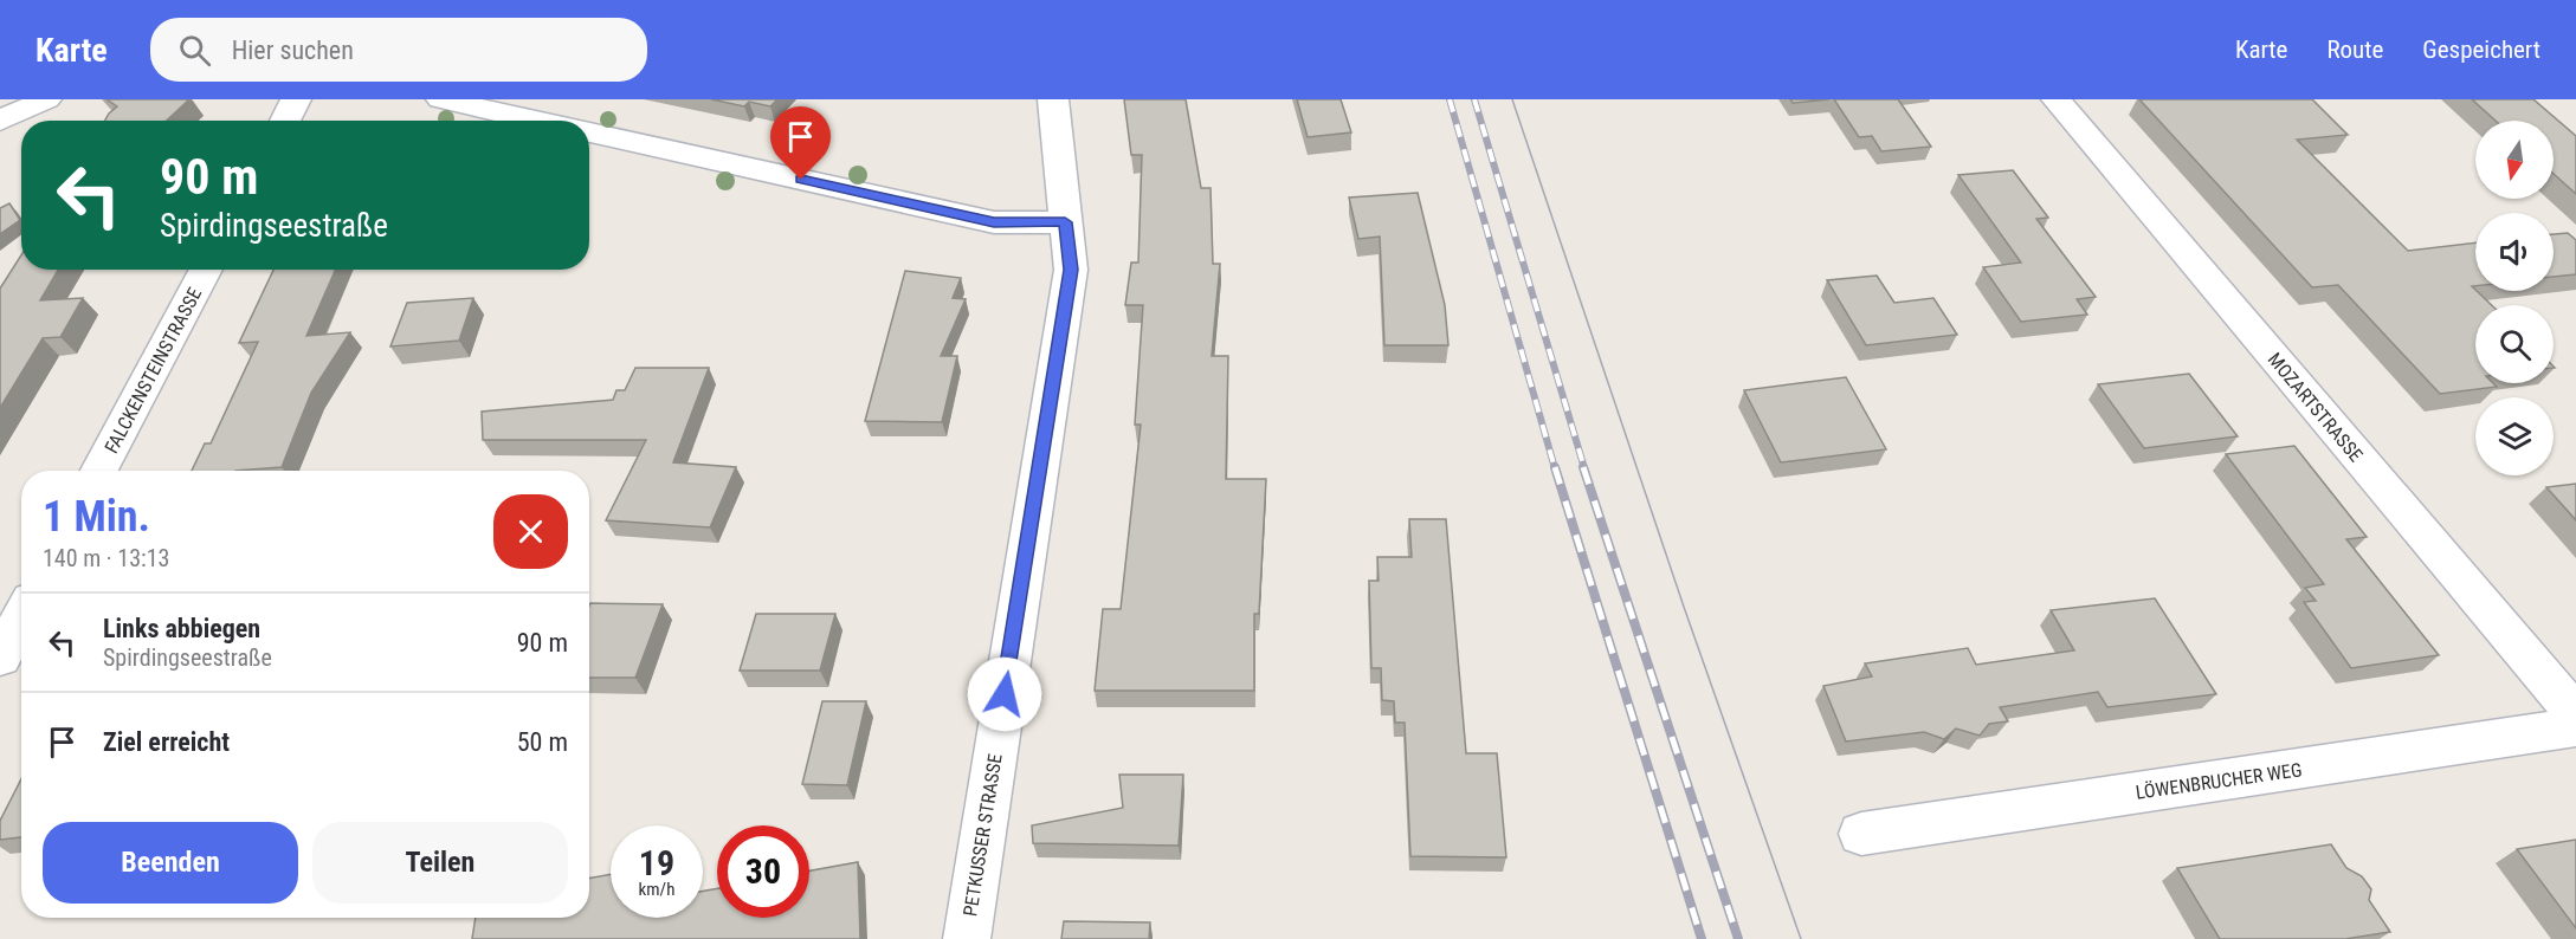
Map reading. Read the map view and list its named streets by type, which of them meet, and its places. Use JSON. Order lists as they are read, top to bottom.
{
  "streets": {
    "street": [
      "FALCKENSTEINSTRASSE",
      "MOZARTSTRASSE",
      "LÖWENBRUCHER WEG",
      "PETKUSSER STRASSE"
    ]
  },
  "north": "bottom",
  "page": {
    "header": "Karte",
    "search": "Hier suchen",
    "nav": ["Karte", "Route", "Gespeichert"],
    "turn": ["90 m", "Spirdingseestraße"],
    "heading": ["1 Min.", "140 m · 13:13"],
    "list": [
      {
        "name": "Links abbiegen",
        "note": "Spirdingseestraße",
        "value": "90 m"
      },
      {
        "name": "Ziel erreicht",
        "value": "50 m"
      }
    ],
    "buttons": ["Beenden", "Teilen"],
    "speed": "19 km/h",
    "limit": "30"
  }
}
